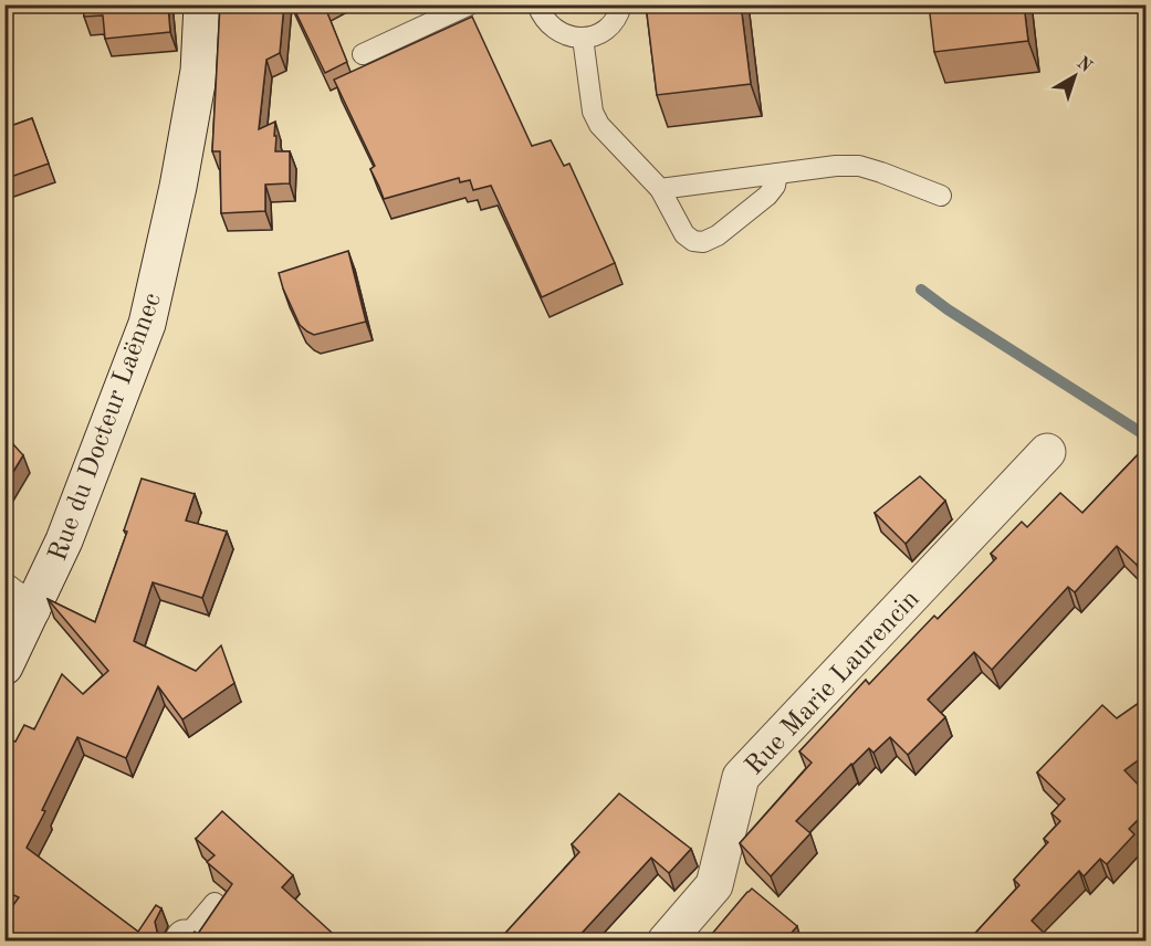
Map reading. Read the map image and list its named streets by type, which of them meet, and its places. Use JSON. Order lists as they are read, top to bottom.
{
  "streets": {
    "street": ["Rue du Docteur Laënnec", "Rue Marie Laurencin"]
  },
  "north": "top right"
}
